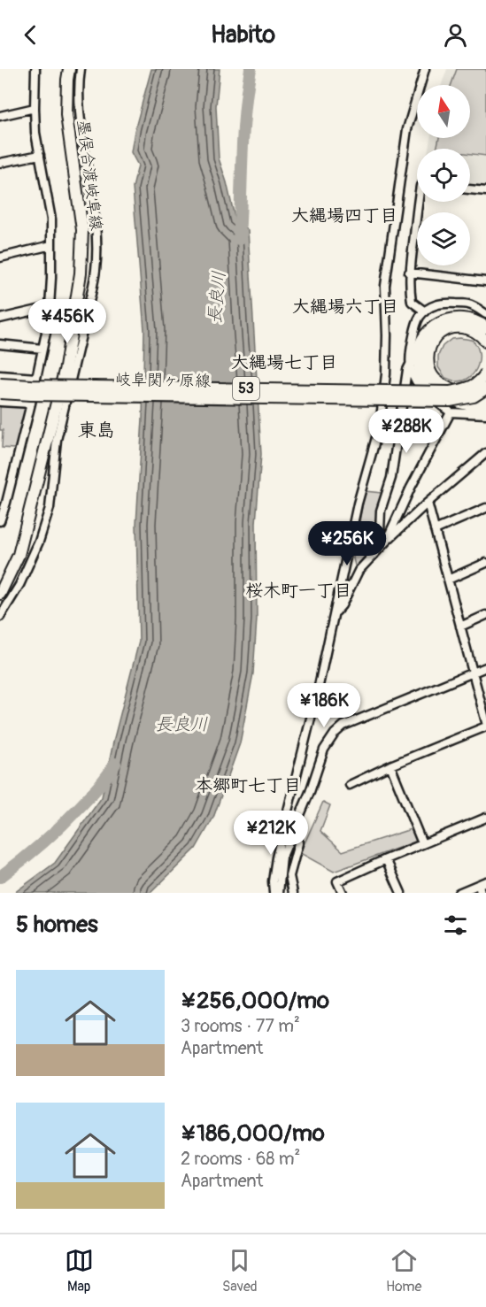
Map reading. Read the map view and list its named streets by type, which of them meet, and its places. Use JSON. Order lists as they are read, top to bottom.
{
  "streets": {
    "main road": ["墨俣合渡岐阜線", "岐阜関ヶ原線", "53"]
  },
  "districts": [
    "大縄場四丁目",
    "大縄場六丁目",
    "大縄場七丁目",
    "東島",
    "桜木町一丁目",
    "本郷町七丁目"
  ],
  "water": ["長良川"],
  "north": "top",
  "page": {
    "header": "Habito",
    "price": [
      "¥456K",
      "¥288K",
      "¥256K",
      "¥186K",
      "¥212K"
    ],
    "heading": "5 homes",
    "list": [
      {
        "name": "¥256,000/mo",
        "note": "3 rooms · 77 m² · Apartment"
      },
      {
        "name": "¥186,000/mo",
        "note": "2 rooms · 68 m² · Apartment"
      }
    ],
    "tabs": ["Map", "Saved", "Home"]
  }
}
